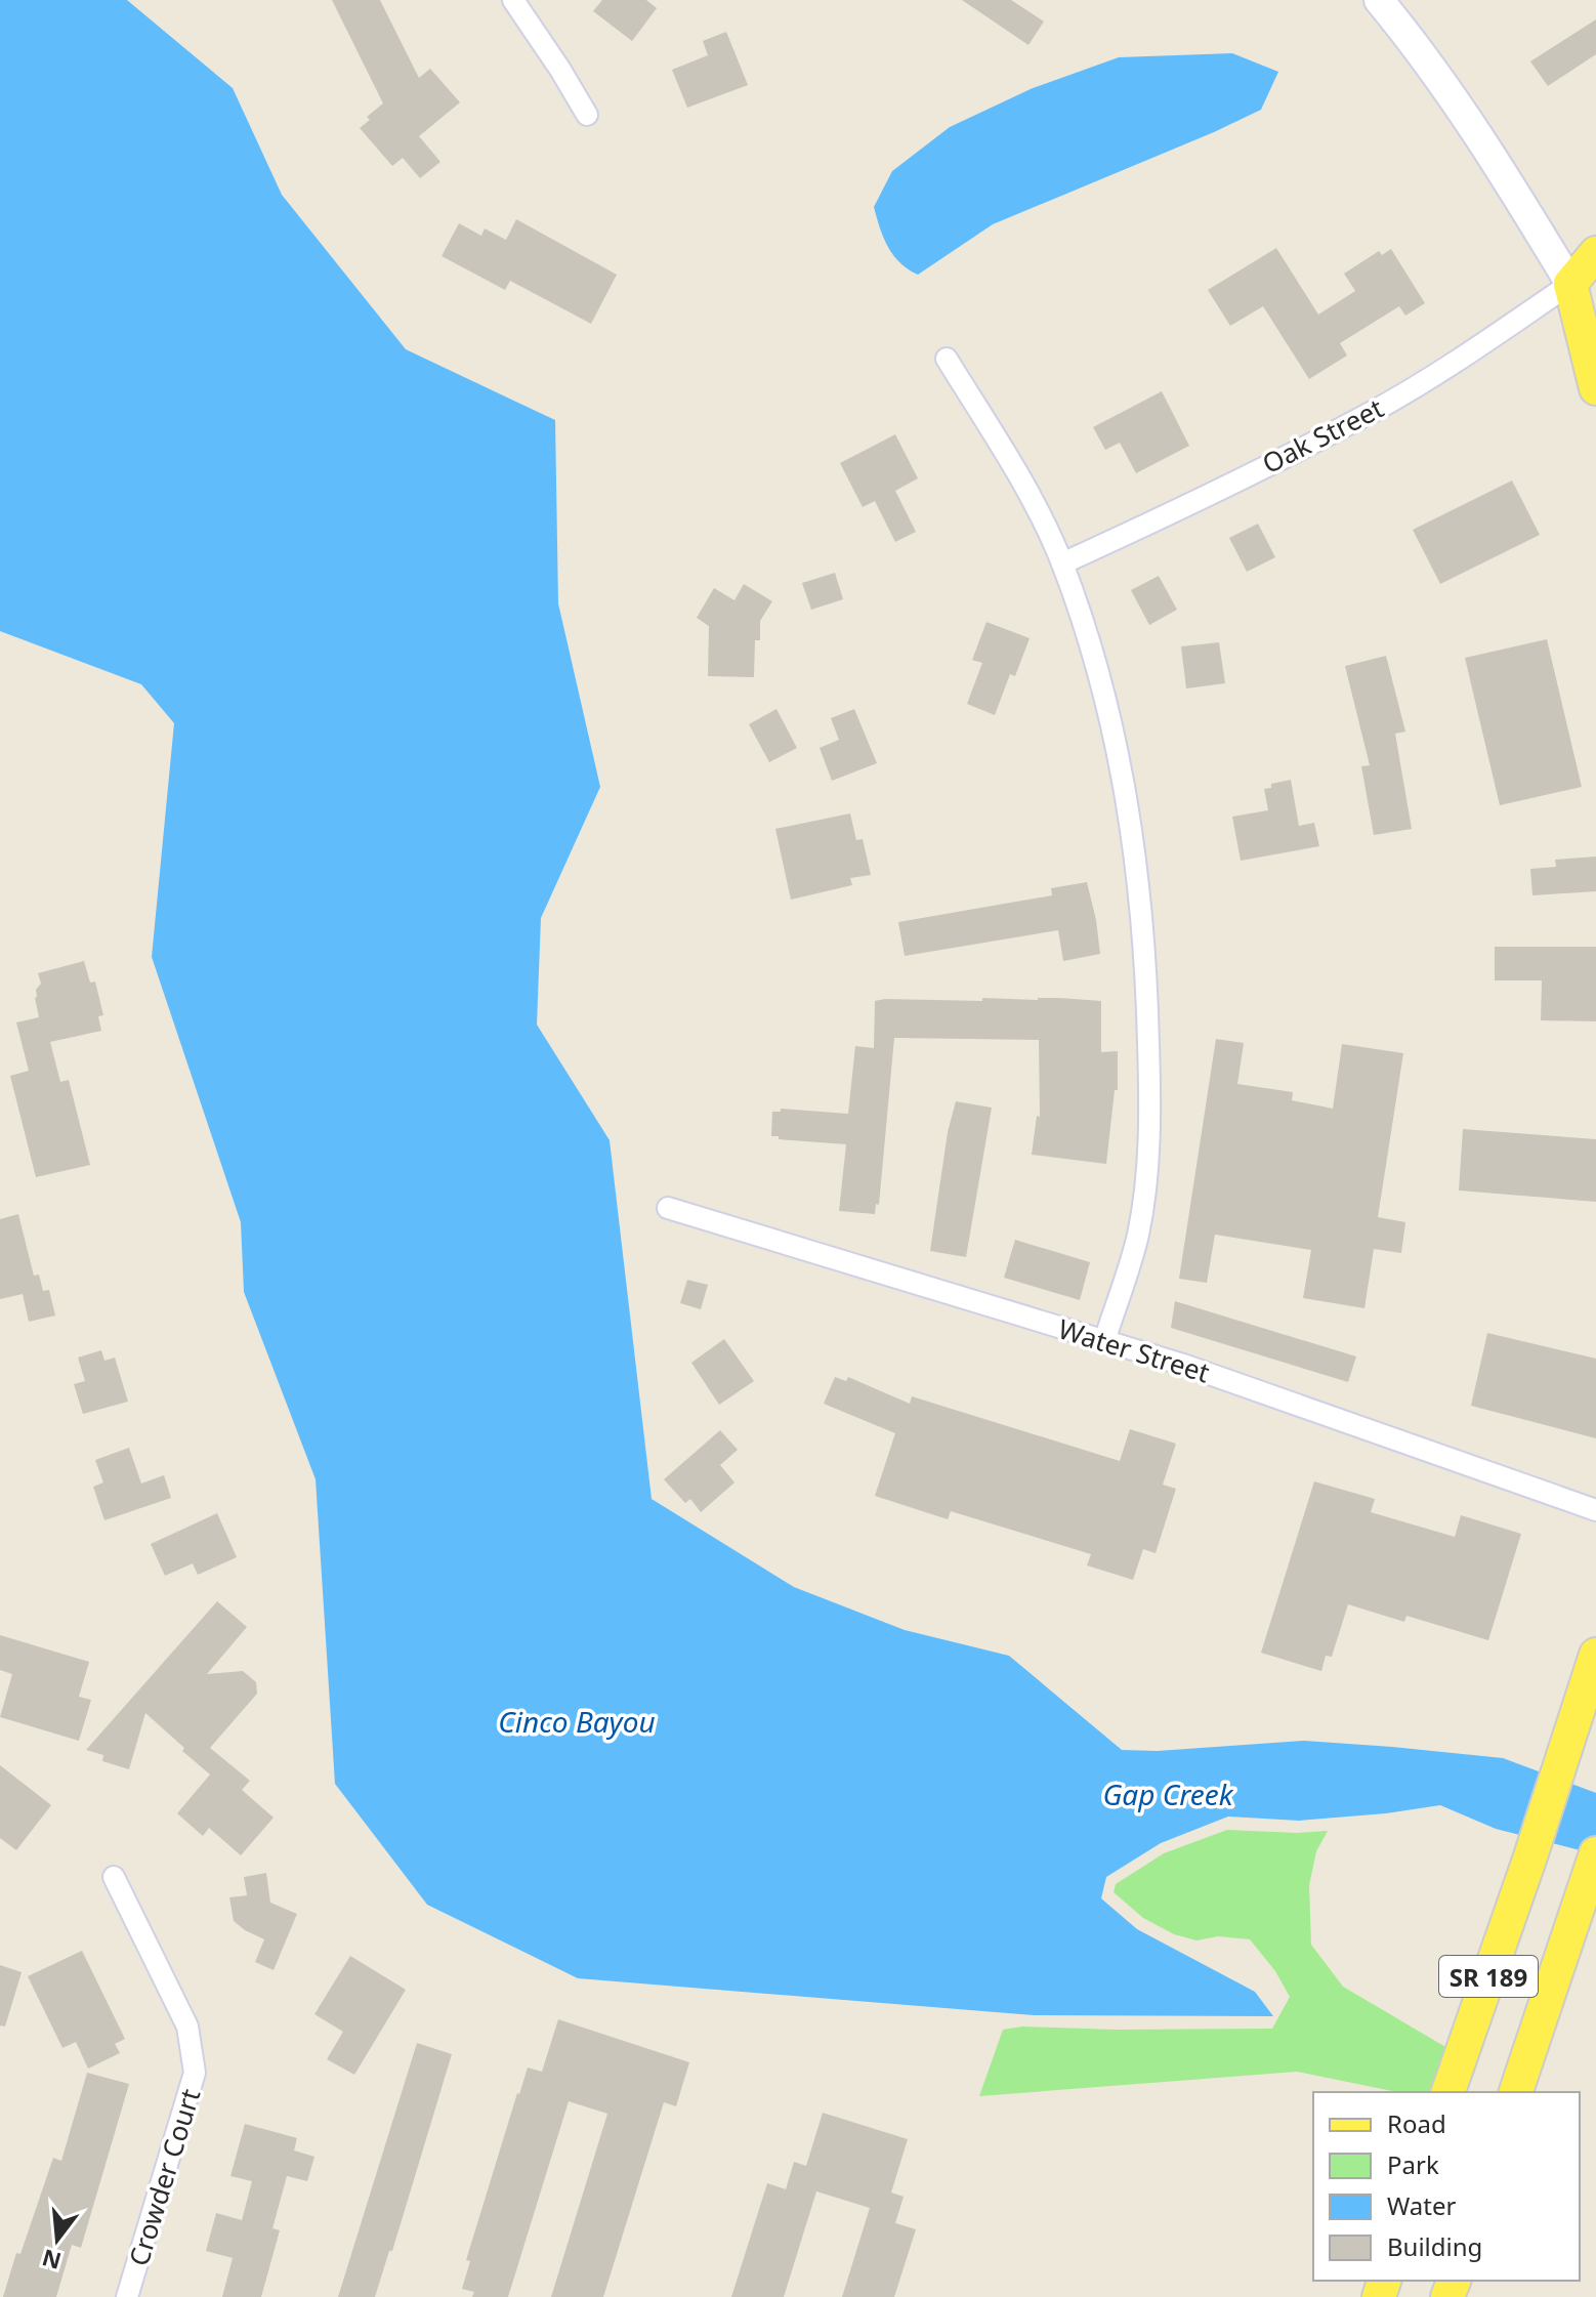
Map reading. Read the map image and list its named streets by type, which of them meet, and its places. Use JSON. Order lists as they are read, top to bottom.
{
  "streets": {
    "main road": ["SR 189"],
    "street": ["Oak Street", "Water Street", "Crowder Court"]
  },
  "water": ["Cinco Bayou", "Gap Creek"],
  "legend": [
    "Road",
    "Park",
    "Water",
    "Building"
  ],
  "north": "bottom"
}
